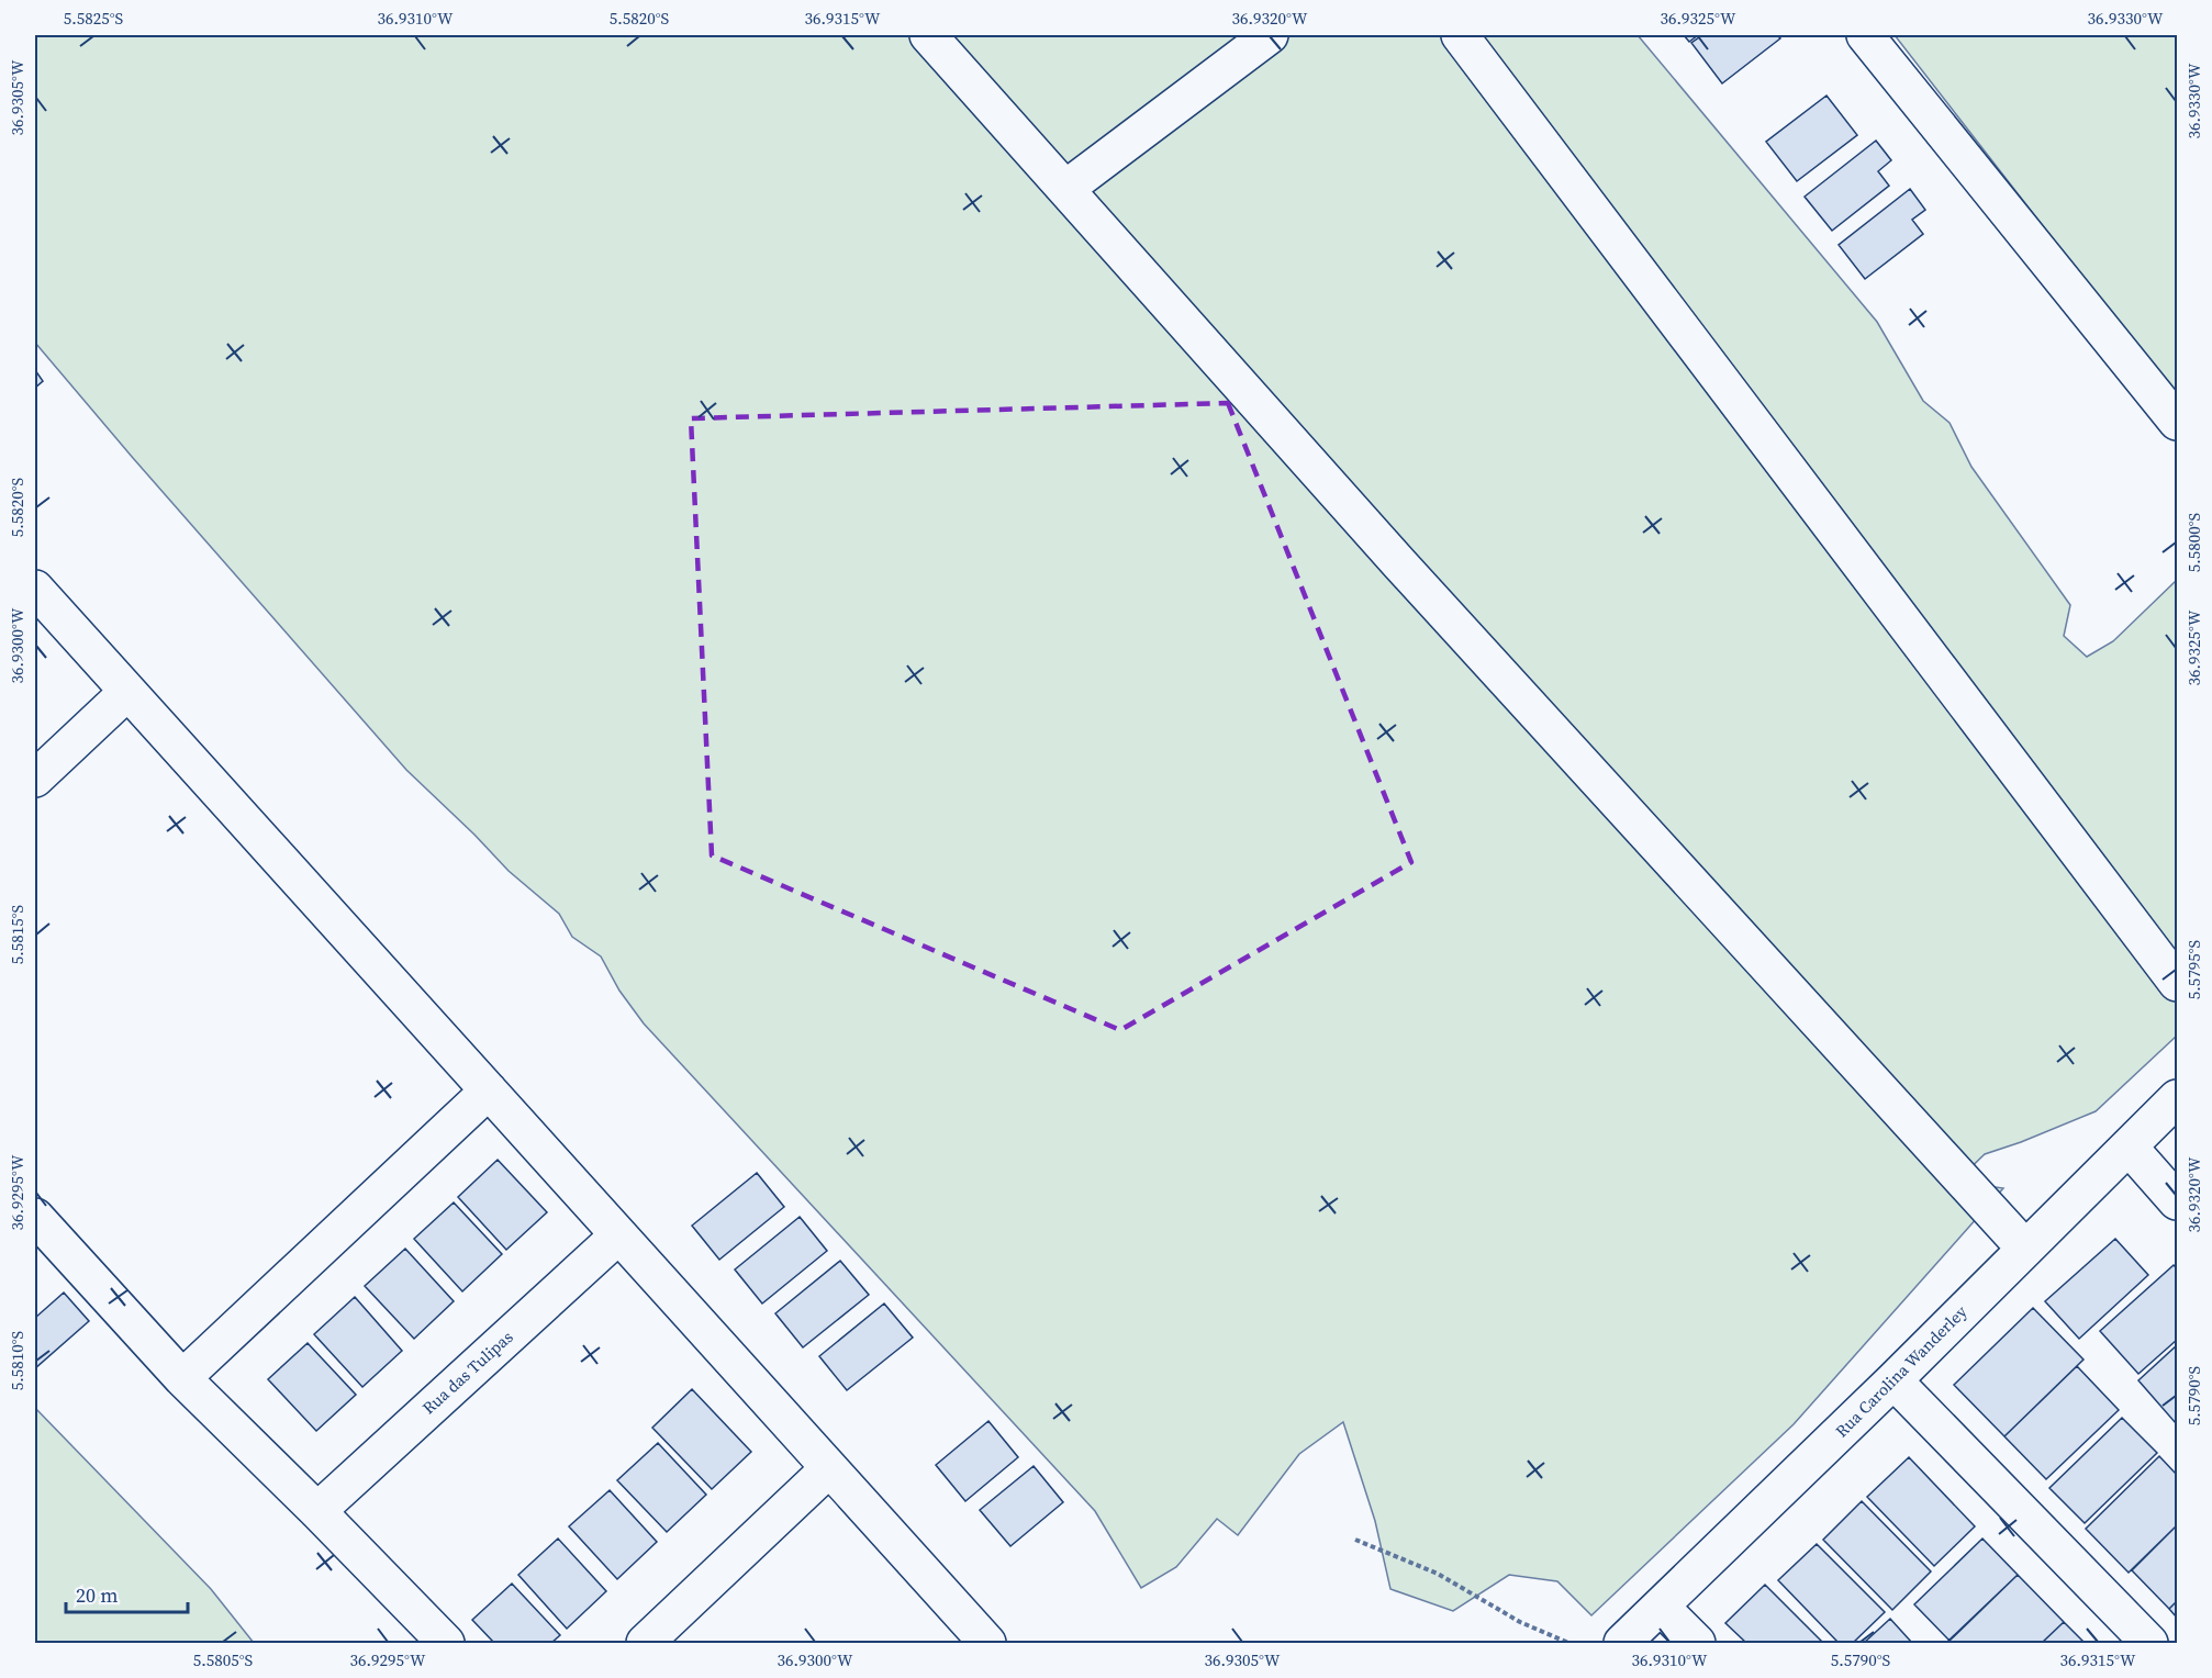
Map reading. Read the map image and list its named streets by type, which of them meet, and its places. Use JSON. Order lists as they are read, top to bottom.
{
  "streets": {
    "street": ["Rua Carolina Wanderley", "Rua das Tulipas"]
  },
  "scale_bar": "20 m",
  "coordinates": [
    "5.5825°S",
    "36.9310°W",
    "5.5820°S",
    "36.9315°W",
    "36.9320°W",
    "36.9325°W",
    "36.9330°W",
    "36.9305°W",
    "5.5800°S",
    "36.9300°W",
    "5.5815°S",
    "5.5795°S",
    "36.9295°W",
    "5.5810°S",
    "5.5790°S",
    "5.5805°S"
  ]
}
